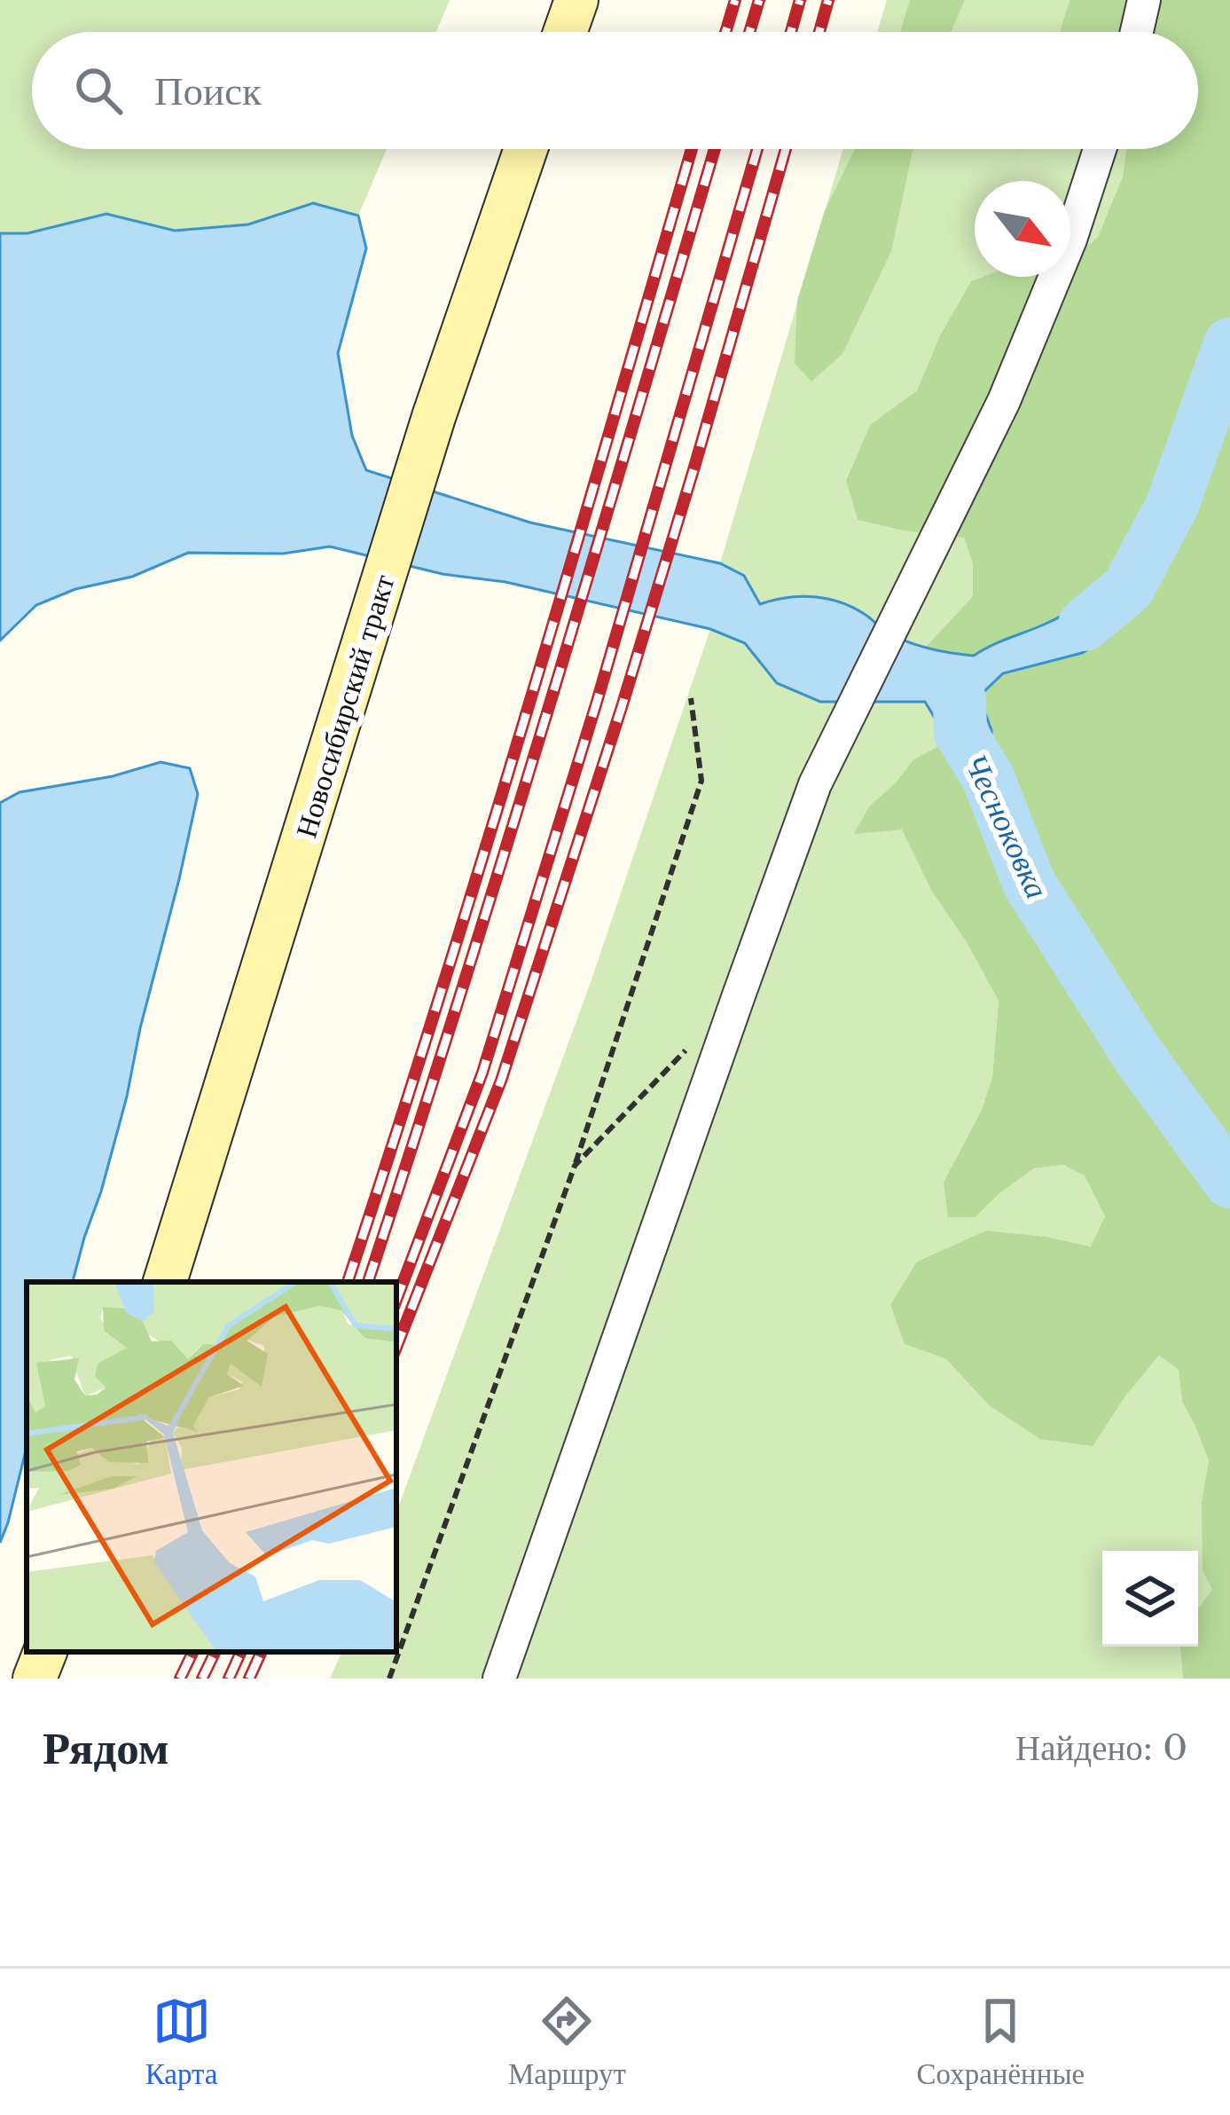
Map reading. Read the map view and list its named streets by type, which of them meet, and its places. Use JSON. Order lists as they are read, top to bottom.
{
  "streets": {
    "main road": ["Новосибирский тракт"]
  },
  "water": ["Чесноковка"],
  "north": "bottom right",
  "page": {
    "search": "Поиск",
    "heading": ["Рядом", "Найдено: 0"],
    "nav": ["Карта", "Маршрут", "Сохранённые"]
  }
}
